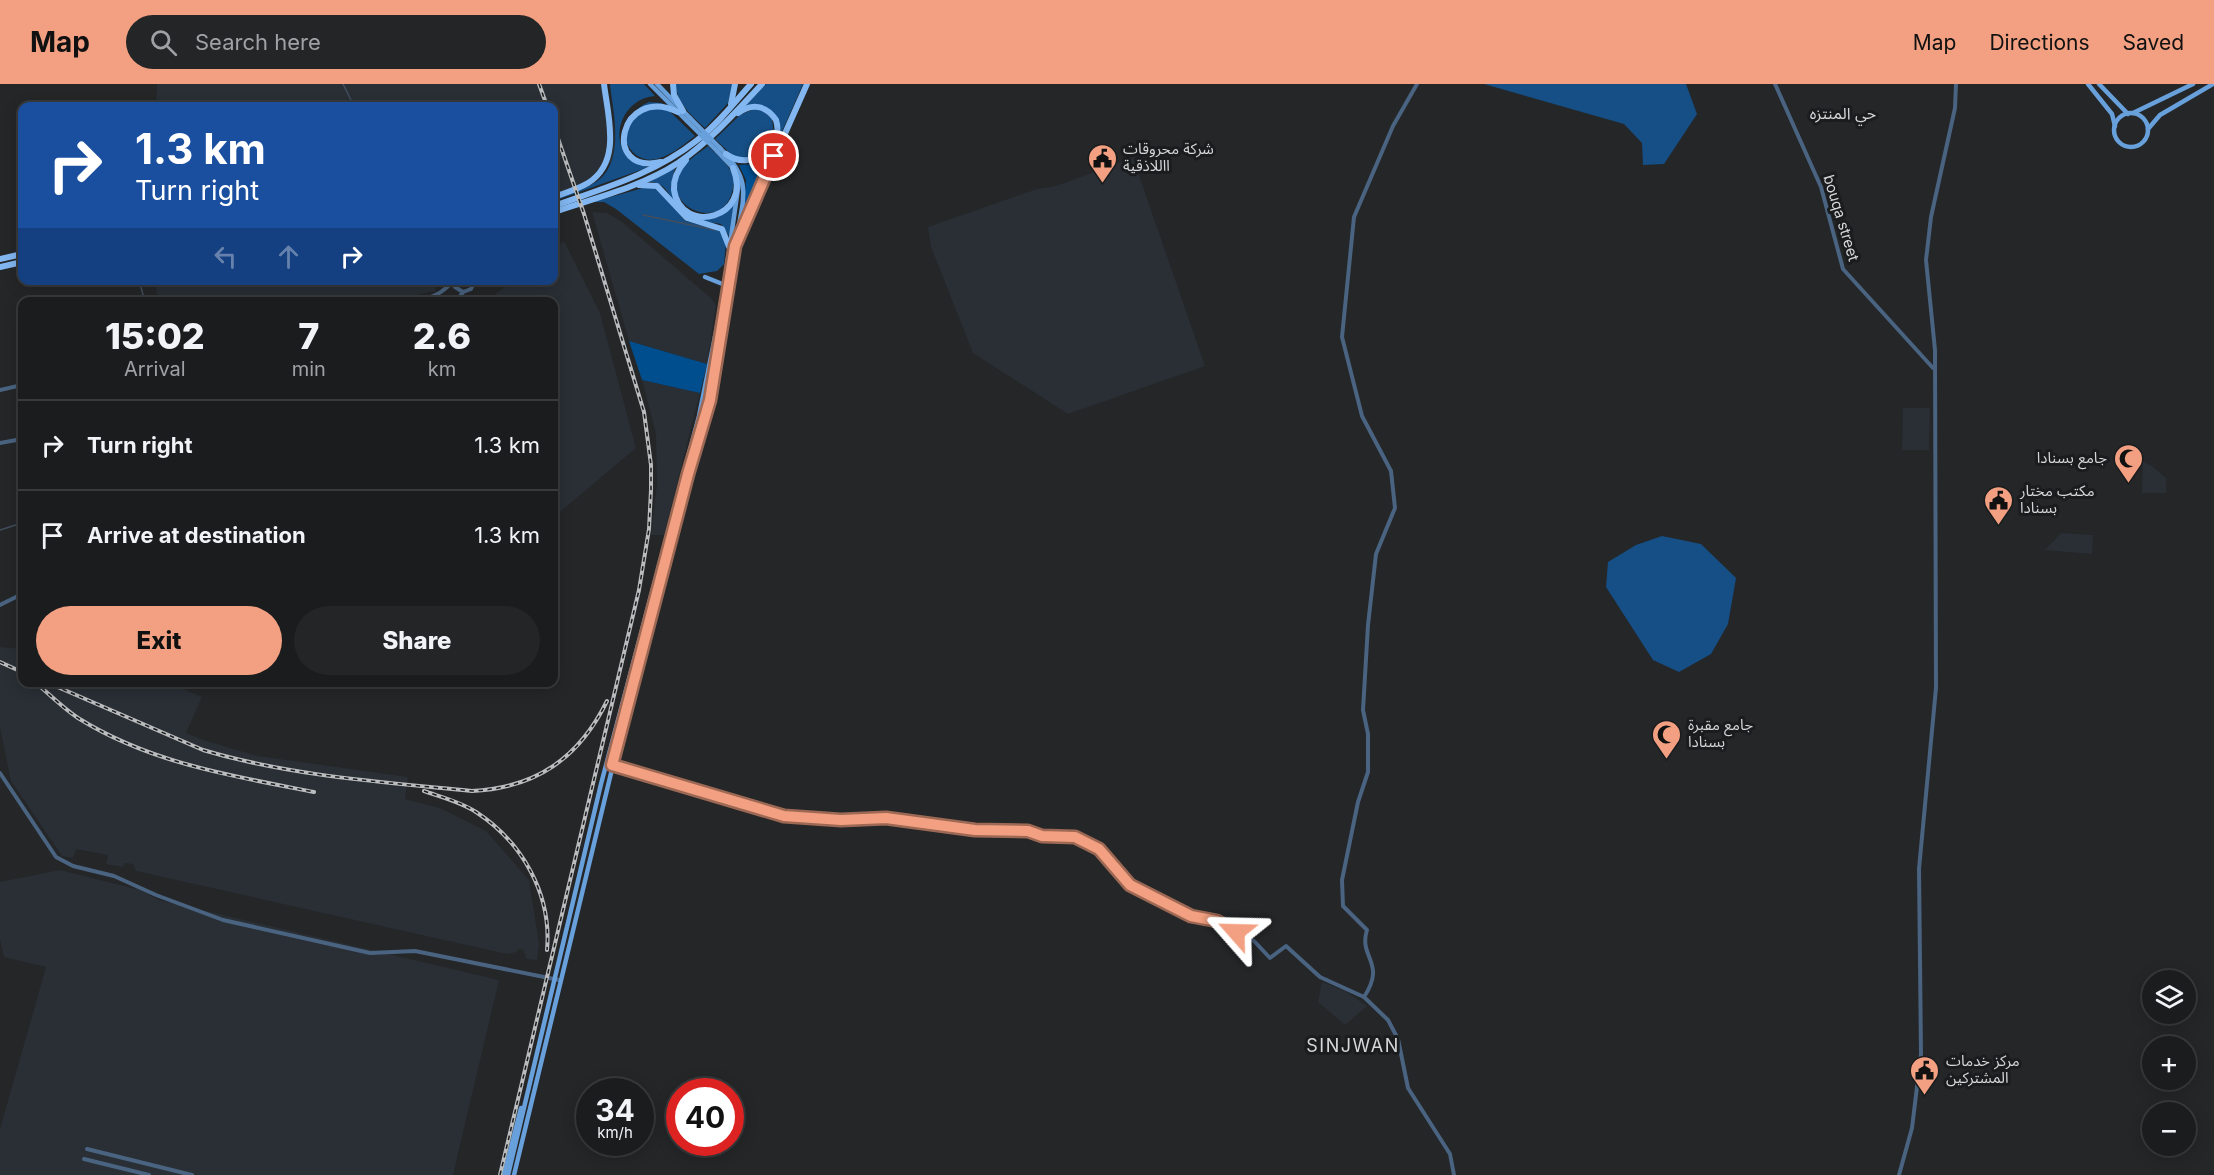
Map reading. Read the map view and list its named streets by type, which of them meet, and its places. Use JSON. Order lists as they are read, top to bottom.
{
  "streets": {
    "street": ["bouqa street"]
  },
  "districts": ["حي المنتزه", "SINJWAN"],
  "places": {
    "public building": ["شركة محروقات االلاذقية", "مكتب مختار بسنادا", "مركز خدمات المشتركين"],
    "mosque": ["جامع بسنادا", "جامع مقبرة بسنادا"]
  },
  "page": {
    "header": "Map",
    "search": "Search here",
    "nav": ["Map", "Directions", "Saved"],
    "turn": ["1.3 km", "Turn right"],
    "eta": [
      "15:02",
      "Arrival",
      "7",
      "min",
      "2.6",
      "km"
    ],
    "list": [
      {
        "name": "Turn right",
        "value": "1.3 km"
      },
      {
        "name": "Arrive at destination",
        "value": "1.3 km"
      }
    ],
    "buttons": ["Exit", "Share"],
    "map_buttons": ["+", "−"],
    "speed": "34 km/h",
    "limit": "40"
  }
}
